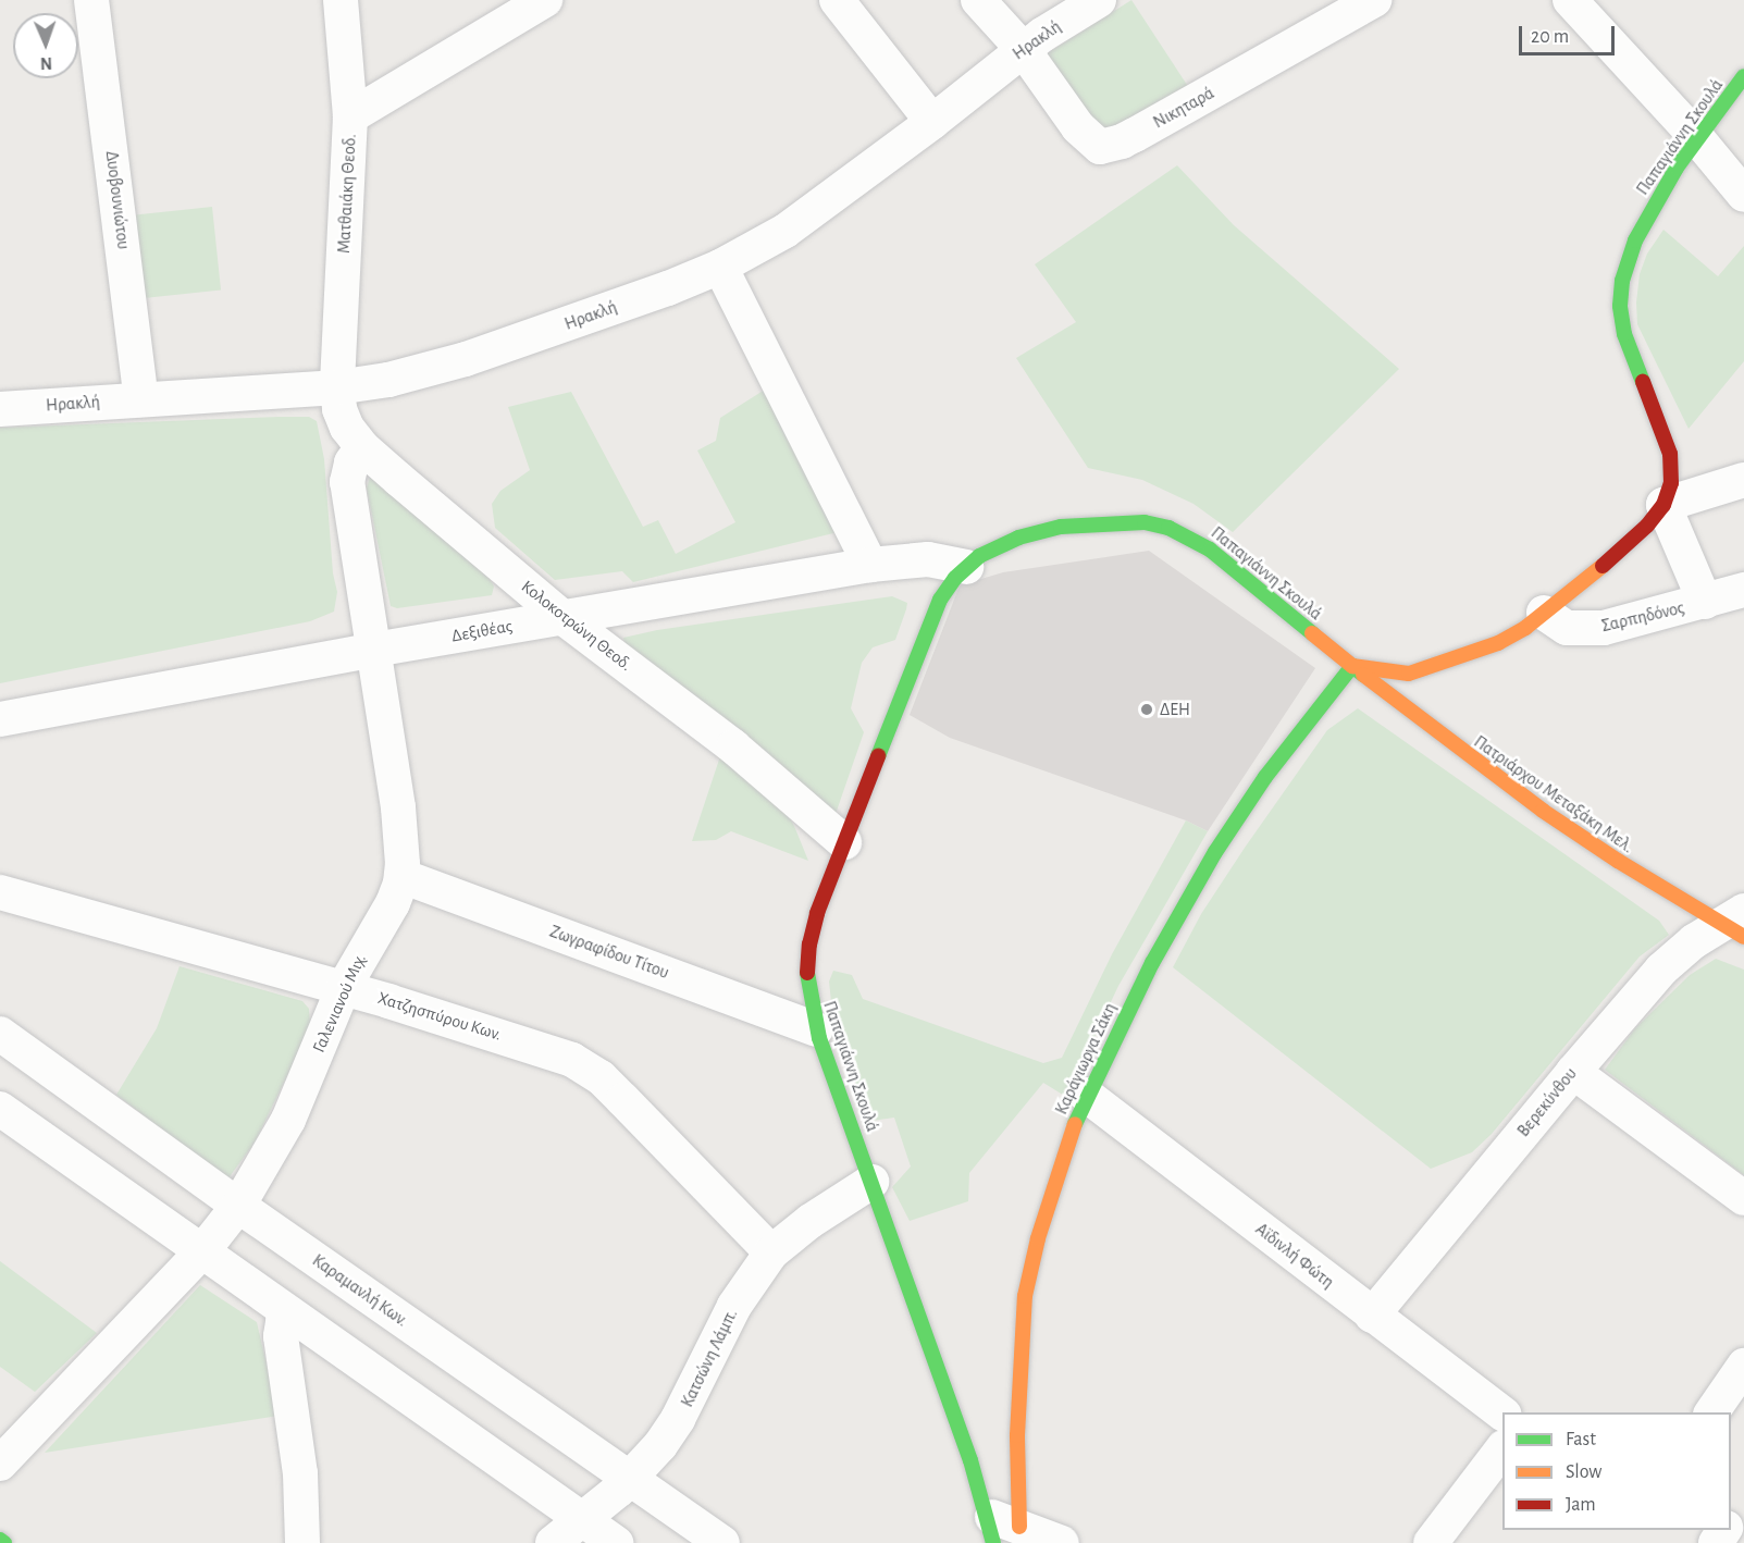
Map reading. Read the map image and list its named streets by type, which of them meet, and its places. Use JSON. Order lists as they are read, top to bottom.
{
  "streets": {
    "street": [
      "Ηρακλή",
      "Νικηταρά",
      "Παπαγιάννη Σκουλά",
      "Ματθαιάκη Θεοδ.",
      "Δυοβουνιώτου",
      "Σαρπηδόνος",
      "Κολοκοτρώνη Θεοδ.",
      "Δεξιθέας",
      "Πατριάρχου Μεταξάκη Μελ.",
      "Ζωγραφίδου Τίτου",
      "Γαλενιανού Μιχ.",
      "Χατζησπύρου Κων.",
      "Καράγιωργα Σάκη",
      "Βερεκύνθου",
      "Αϊδινλή Φώτη",
      "Καραμανλή Κων.",
      "Κατσώνη Λάμπ."
    ]
  },
  "crossings": [
    ["Ηρακλή", "Νικηταρά"],
    ["Ηρακλή", "Ματθαιάκη Θεοδ."],
    ["Ηρακλή", "Δυοβουνιώτου"],
    ["Ηρακλή", "Κολοκοτρώνη Θεοδ."],
    ["Παπαγιάννη Σκουλά", "Σαρπηδόνος"],
    ["Παπαγιάννη Σκουλά", "Κολοκοτρώνη Θεοδ."],
    ["Παπαγιάννη Σκουλά", "Δεξιθέας"],
    ["Παπαγιάννη Σκουλά", "Πατριάρχου Μεταξάκη Μελ."],
    ["Παπαγιάννη Σκουλά", "Ζωγραφίδου Τίτου"],
    ["Παπαγιάννη Σκουλά", "Καράγιωργα Σάκη"],
    ["Παπαγιάννη Σκουλά", "Κατσώνη Λάμπ."],
    ["Ματθαιάκη Θεοδ.", "Κολοκοτρώνη Θεοδ."],
    ["Κολοκοτρώνη Θεοδ.", "Δεξιθέας"],
    ["Κολοκοτρώνη Θεοδ.", "Γαλενιανού Μιχ."],
    ["Δεξιθέας", "Γαλενιανού Μιχ."],
    ["Πατριάρχου Μεταξάκη Μελ.", "Καράγιωργα Σάκη"],
    ["Πατριάρχου Μεταξάκη Μελ.", "Βερεκύνθου"],
    ["Ζωγραφίδου Τίτου", "Γαλενιανού Μιχ."],
    ["Γαλενιανού Μιχ.", "Χατζησπύρου Κων."],
    ["Γαλενιανού Μιχ.", "Καραμανλή Κων."],
    ["Χατζησπύρου Κων.", "Κατσώνη Λάμπ."],
    ["Καράγιωργα Σάκη", "Αϊδινλή Φώτη"],
    ["Βερεκύνθου", "Αϊδινλή Φώτη"],
    ["Καραμανλή Κων.", "Κατσώνη Λάμπ."]
  ],
  "places": ["ΔΕΗ"],
  "legend": ["Fast", "Slow", "Jam"],
  "scale_bar": "20 m",
  "north": "bottom"
}
